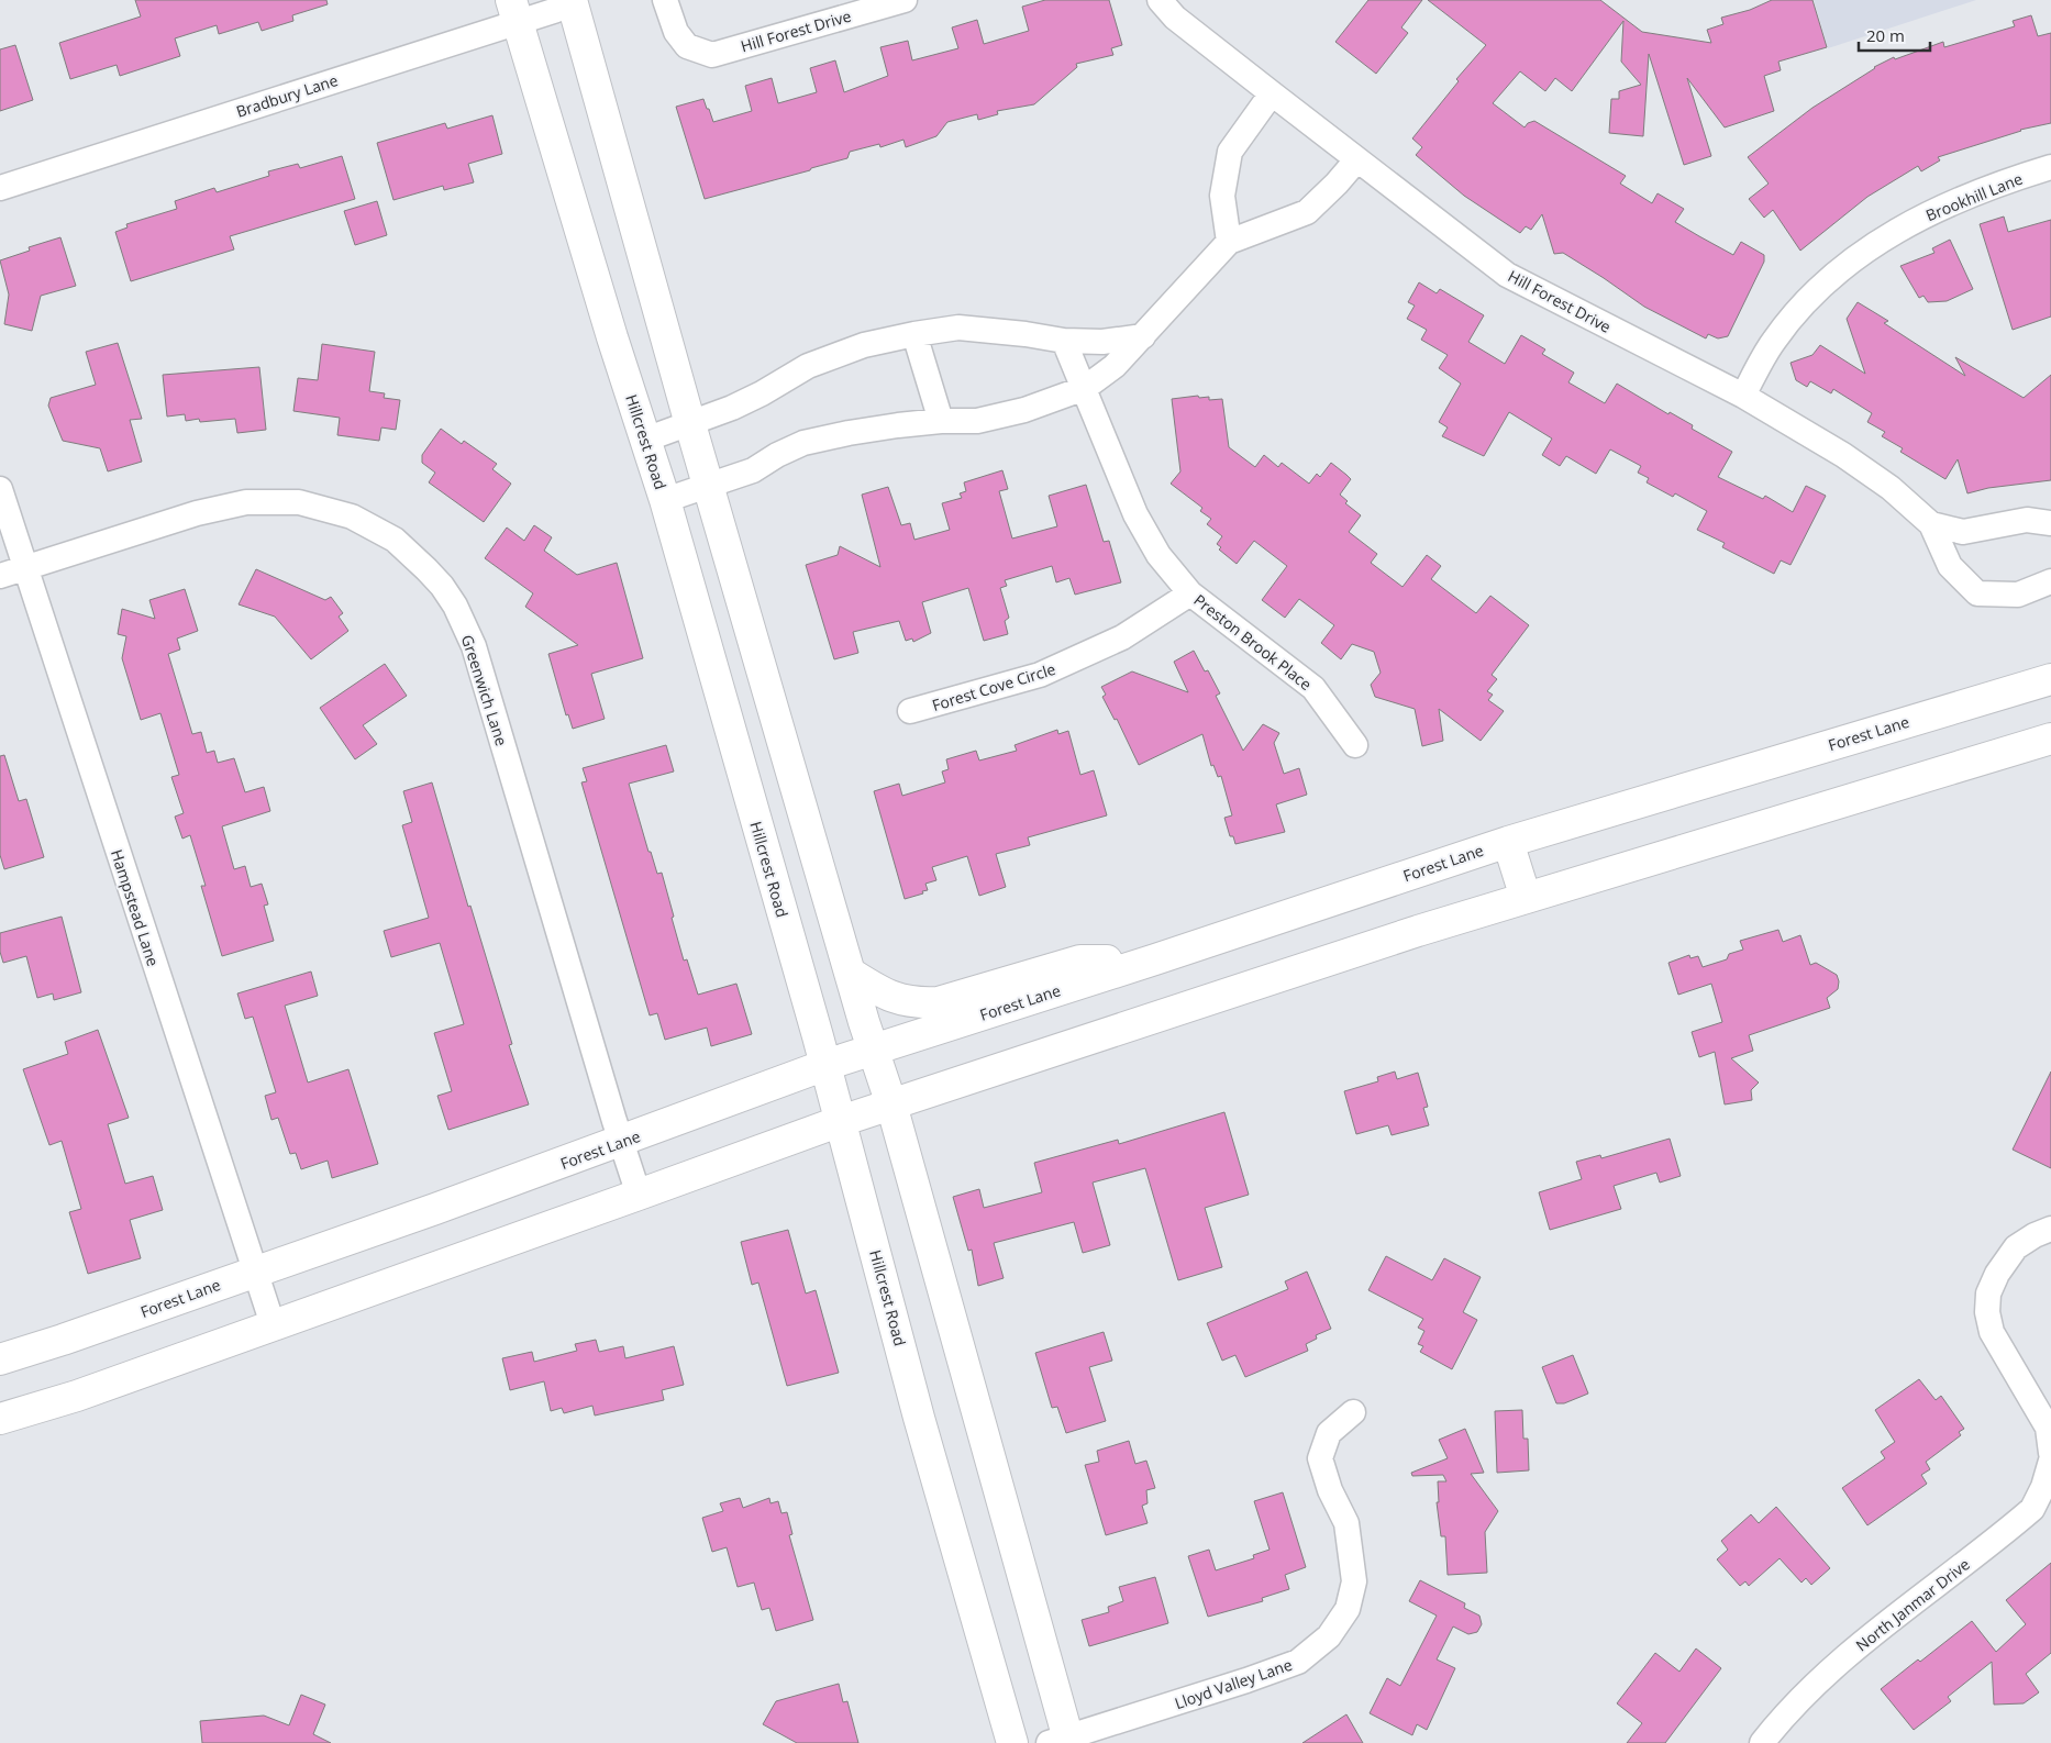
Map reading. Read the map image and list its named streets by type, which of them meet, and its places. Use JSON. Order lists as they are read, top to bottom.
{
  "streets": {
    "main road": ["Hillcrest Road", "Forest Lane"],
    "street": [
      "Hill Forest Drive",
      "Bradbury Lane",
      "Brookhill Lane",
      "Preston Brook Place",
      "Forest Cove Circle",
      "Greenwich Lane",
      "Hampstead Lane",
      "North Janmar Drive",
      "Lloyd Valley Lane"
    ]
  },
  "crossings": [
    ["Hill Forest Drive", "Brookhill Lane"],
    ["Bradbury Lane", "Hillcrest Road"],
    ["Hillcrest Road", "Forest Lane"],
    ["Preston Brook Place", "Forest Cove Circle"],
    ["Greenwich Lane", "Forest Lane"],
    ["Greenwich Lane", "Hampstead Lane"],
    ["Forest Lane", "Hampstead Lane"]
  ],
  "scale_bar": "20 m"
}
